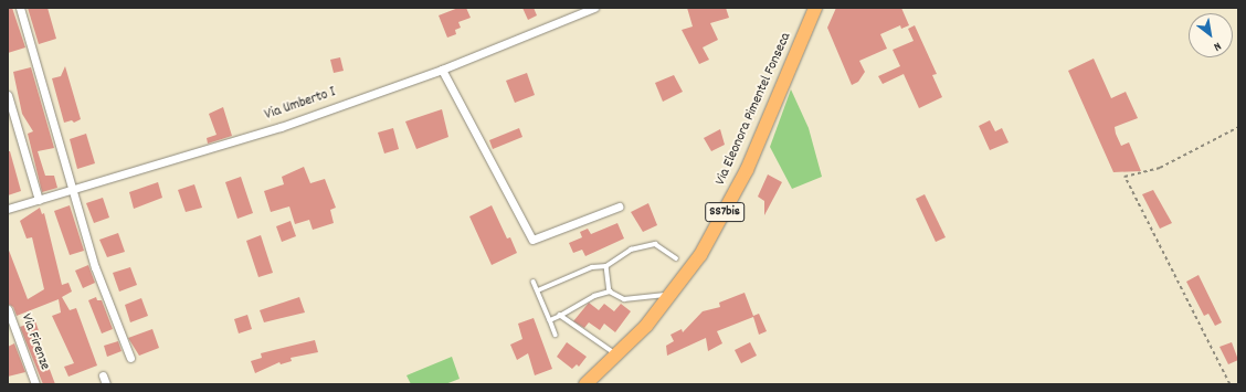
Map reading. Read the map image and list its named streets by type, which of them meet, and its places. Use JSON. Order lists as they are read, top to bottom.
{
  "streets": {
    "main road": ["Via Eleonora Pimentel Fonseca", "SS7bis"],
    "street": ["Via Umberto I", "Via Firenze"]
  },
  "north": "bottom right"
}
